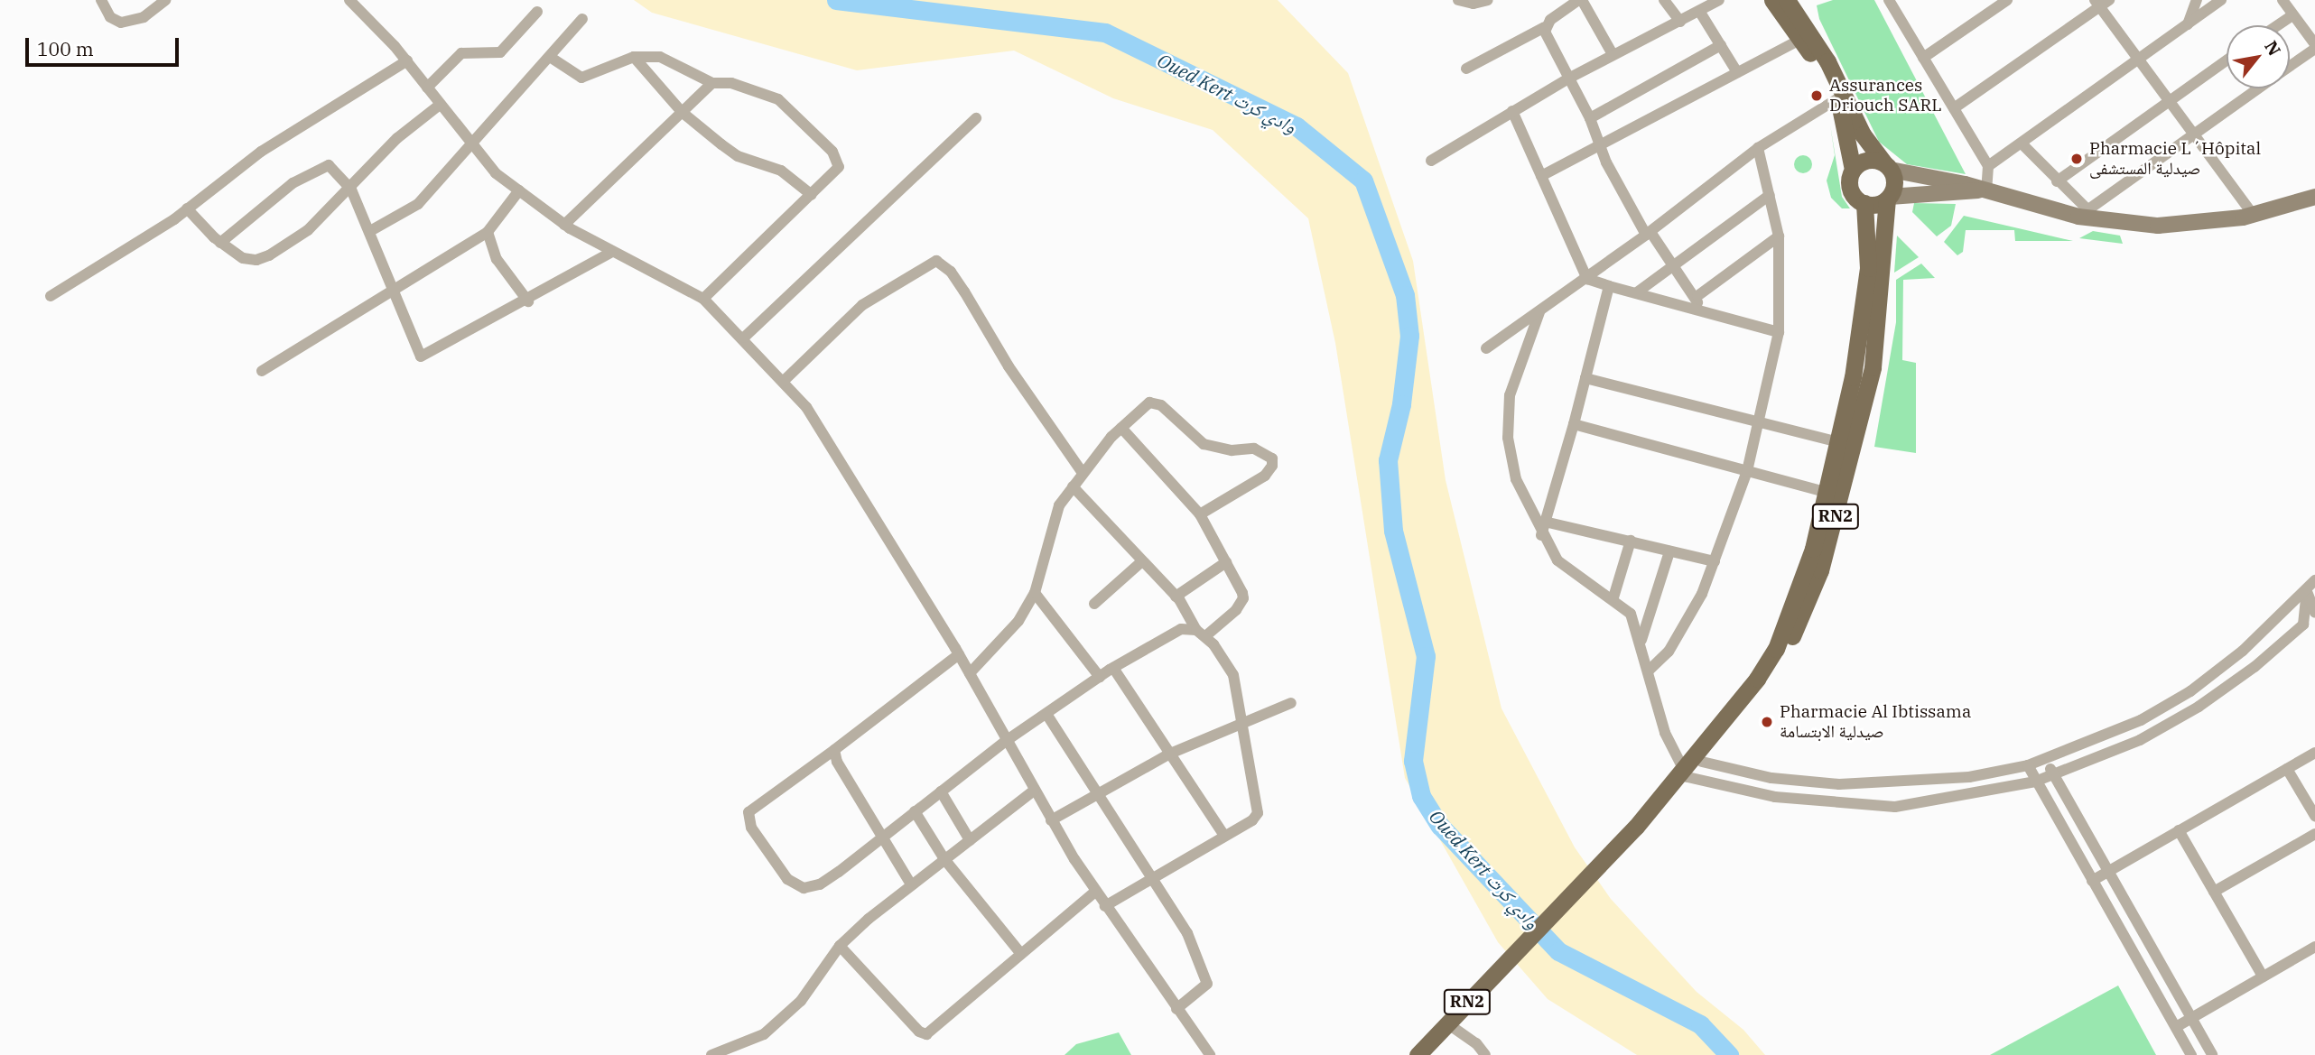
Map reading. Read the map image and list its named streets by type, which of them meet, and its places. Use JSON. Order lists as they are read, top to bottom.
{
  "streets": {
    "main road": ["RN2"]
  },
  "water": ["Oued Kert وادي كرت"],
  "places": ["Assurances Driouch SARL", "Pharmacie L´Hôpital صيدلية المستشفى", "Pharmacie Al Ibtissama صيدلية الابتسامة"],
  "scale_bar": "100 m",
  "north": "top right"
}
